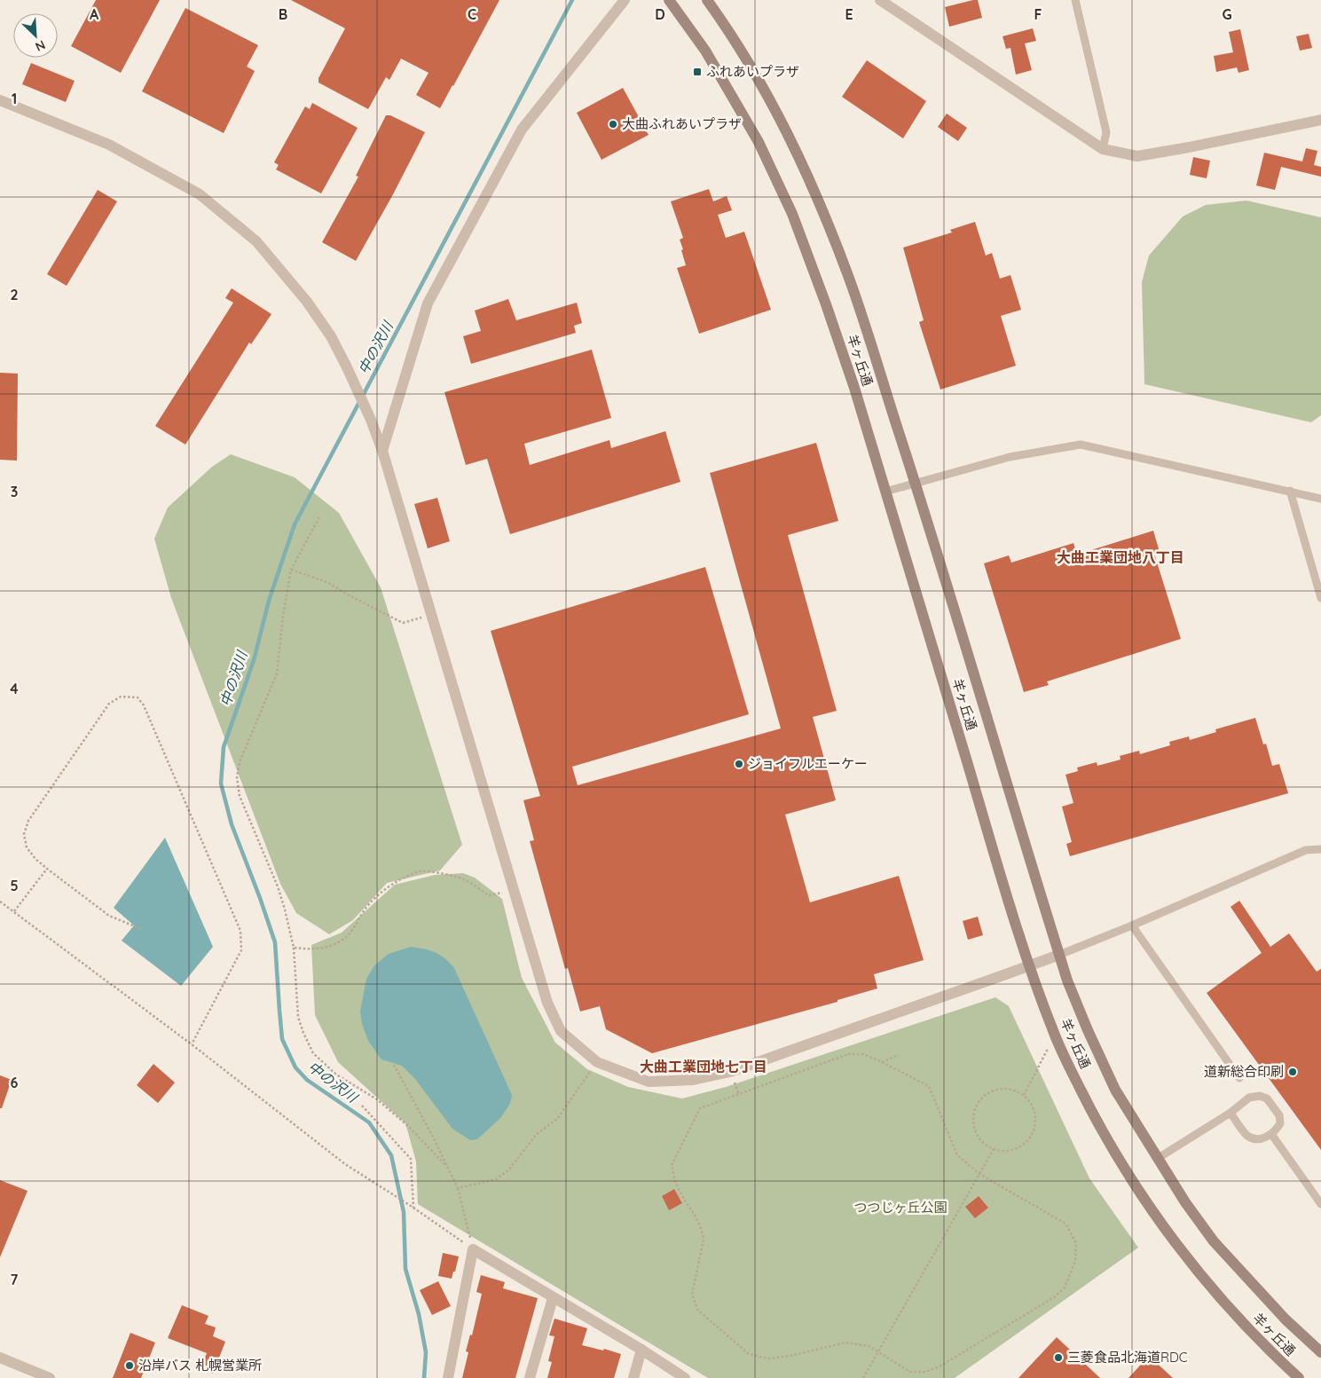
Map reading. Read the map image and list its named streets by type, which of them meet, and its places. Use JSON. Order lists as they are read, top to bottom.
{
  "streets": {
    "main road": ["羊ヶ丘通"]
  },
  "districts": ["大曲工業団地八丁目", "大曲工業団地七丁目"],
  "water": ["中の沢川"],
  "parks": ["つつじヶ丘公園"],
  "places": {
    "transit": ["ふれあいプラザ"],
    "other": [
      "大曲ふれあいプラザ",
      "ジョイフルエーケー",
      "道新総合印刷",
      "三菱食品北海道RDC",
      "沿岸バス 札幌営業所"
    ]
  },
  "north": "bottom right",
  "grid": {
    "columns": [
      "A",
      "B",
      "C",
      "D",
      "E",
      "F",
      "G"
    ],
    "rows": [
      "1",
      "2",
      "3",
      "4",
      "5",
      "6",
      "7"
    ]
  }
}
